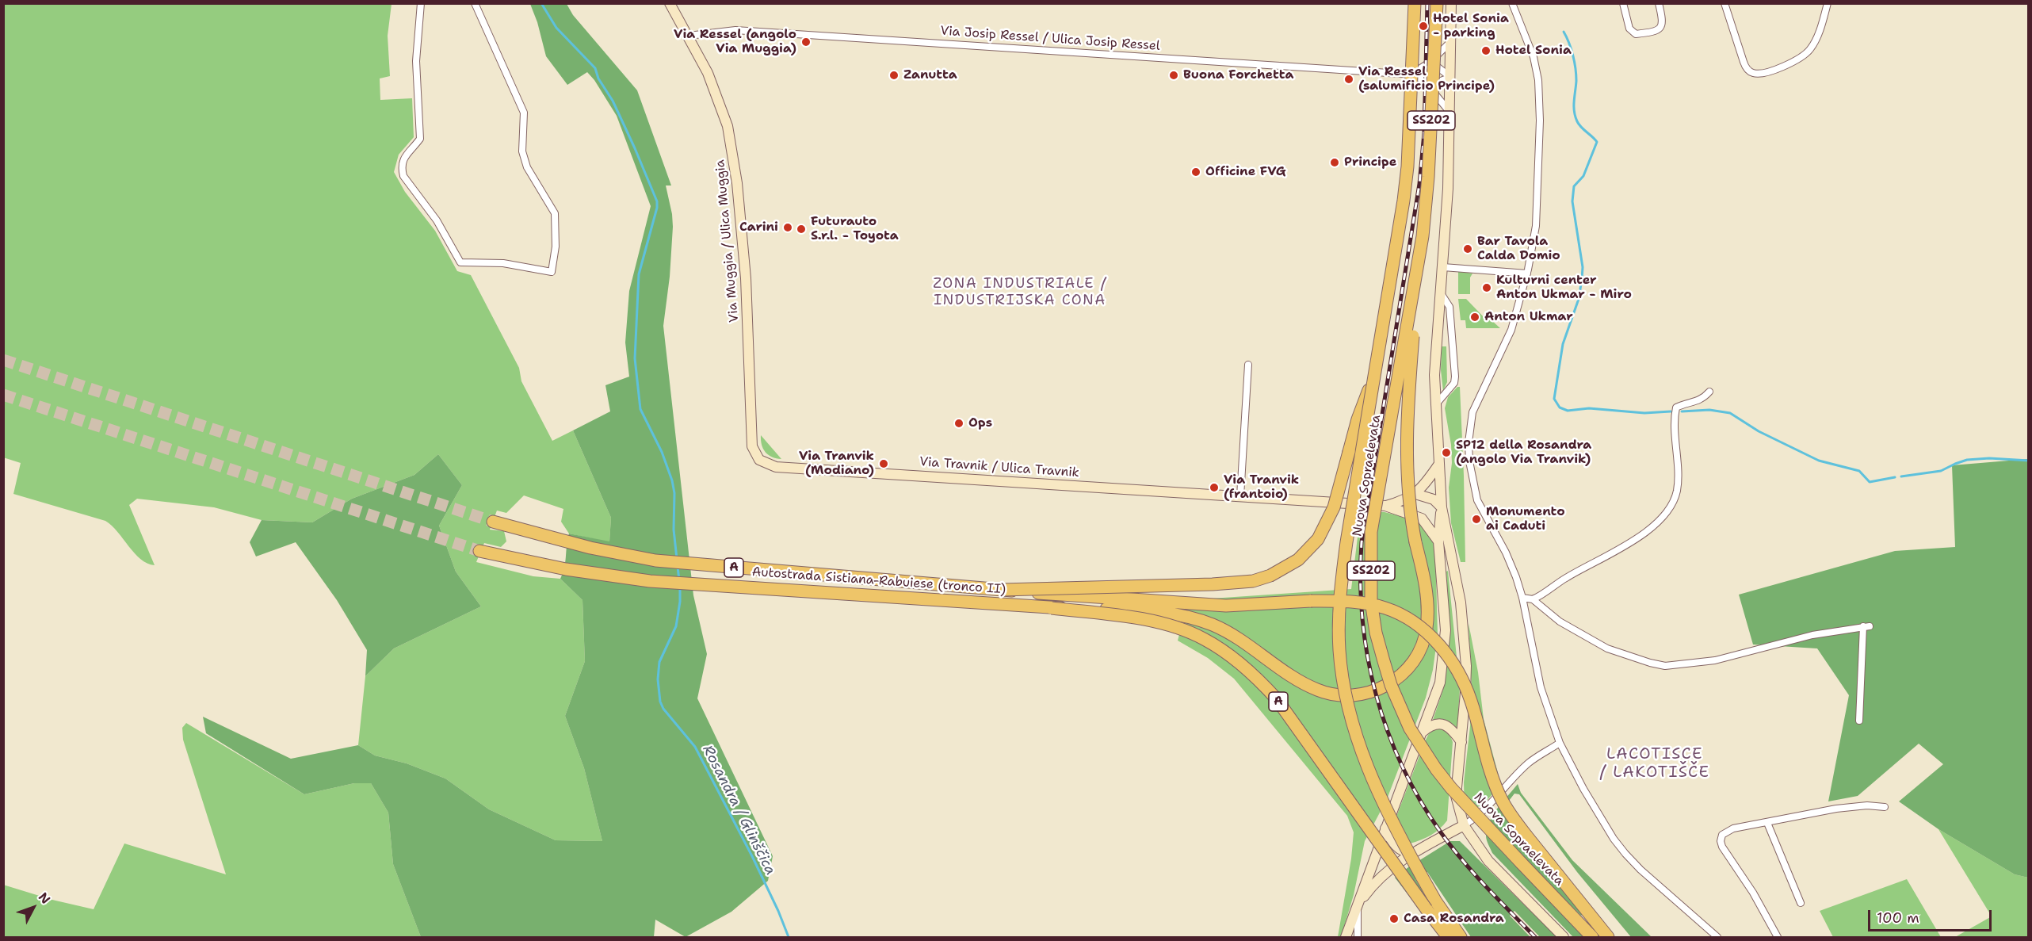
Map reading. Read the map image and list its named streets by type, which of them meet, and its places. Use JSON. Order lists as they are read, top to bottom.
{
  "streets": {
    "highway": [
      "SS202",
      "Nuova Sopraelevata",
      "A",
      "Autostrada Sistiana-Rabuiese (tronco II)"
    ],
    "main road": ["Via Muggia / Ulica Muggia", "Via Travnik / Ulica Travnik"],
    "street": ["Via Josip Ressel / Ulica Josip Ressel"]
  },
  "crossings": [
    ["Via Josip Ressel / Ulica Josip Ressel", "Via Muggia / Ulica Muggia"],
    ["Via Muggia / Ulica Muggia", "Via Travnik / Ulica Travnik"],
    ["Nuova Sopraelevata", "A"],
    ["A", "Autostrada Sistiana-Rabuiese (tronco II)"]
  ],
  "districts": ["ZONA INDUSTRIALE / INDUSTRIJSKA CONA", "LACOTISCE / LAKOTIŠČE"],
  "water": ["Rosandra / Glinščica"],
  "places": [
    "Hotel Sonia - parking",
    "Via Ressel (angolo Via Muggia)",
    "Hotel Sonia",
    "Zanutta",
    "Buona Forchetta",
    "Via Ressel (salumificio Principe)",
    "Principe",
    "Officine FVG",
    "Carini",
    "Futurauto S.r.l. - Toyota",
    "Bar Tavola Calda Domio",
    "Kulturni center Anton Ukmar - Miro",
    "Anton Ukmar",
    "Ops",
    "SP12 della Rosandra (angolo Via Tranvik)",
    "Via Tranvik (Modiano)",
    "Via Tranvik (frantoio)",
    "Monumento ai Caduti",
    "Casa Rosandra"
  ],
  "scale_bar": "100 m",
  "north": "top right"
}
